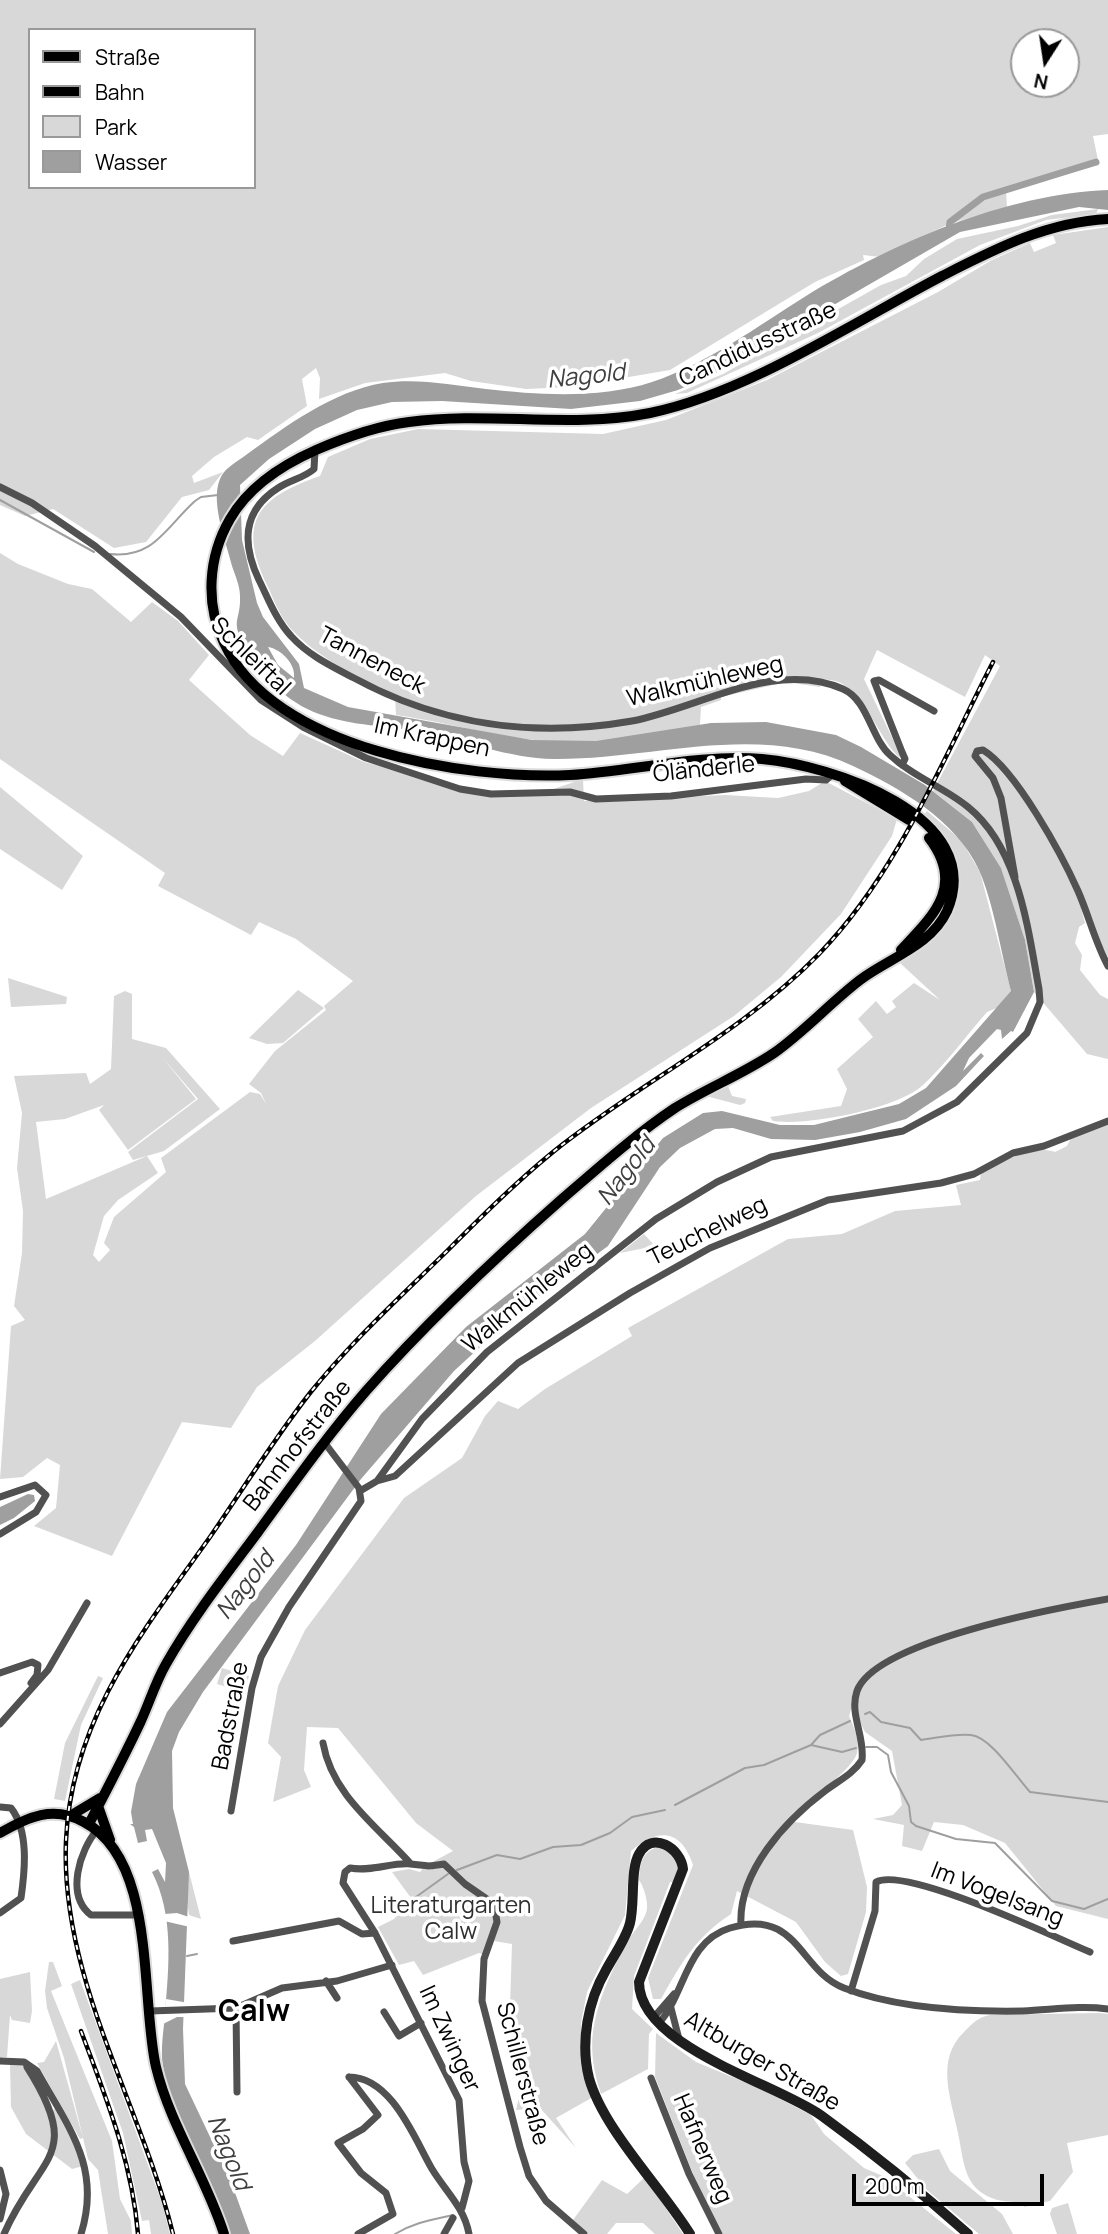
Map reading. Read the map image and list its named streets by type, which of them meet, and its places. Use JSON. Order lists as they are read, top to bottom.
{
  "streets": {
    "main road": ["Candidusstraße", "Im Krappen", "Bahnhofstraße"],
    "street": [
      "Schleiftal",
      "Tanneneck",
      "Walkmühleweg",
      "Öländerle",
      "Teuchelweg",
      "Badstraße",
      "Im Vogelsang",
      "Im Zwinger",
      "Altburger Straße",
      "Schillerstraße",
      "Hafnerweg"
    ]
  },
  "crossings": [
    ["Candidusstraße", "Tanneneck"],
    ["Candidusstraße", "Im Krappen"],
    ["Schleiftal", "Öländerle"],
    ["Tanneneck", "Walkmühleweg"],
    ["Walkmühleweg", "Teuchelweg"],
    ["Walkmühleweg", "Badstraße"],
    ["Im Krappen", "Öländerle"],
    ["Im Krappen", "Bahnhofstraße"],
    ["Im Zwinger", "Schillerstraße"]
  ],
  "districts": ["Calw"],
  "water": ["Nagold"],
  "parks": ["Literaturgarten Calw"],
  "legend": [
    "Straße",
    "Bahn",
    "Park",
    "Wasser"
  ],
  "scale_bar": "200 m",
  "north": "bottom"
}
